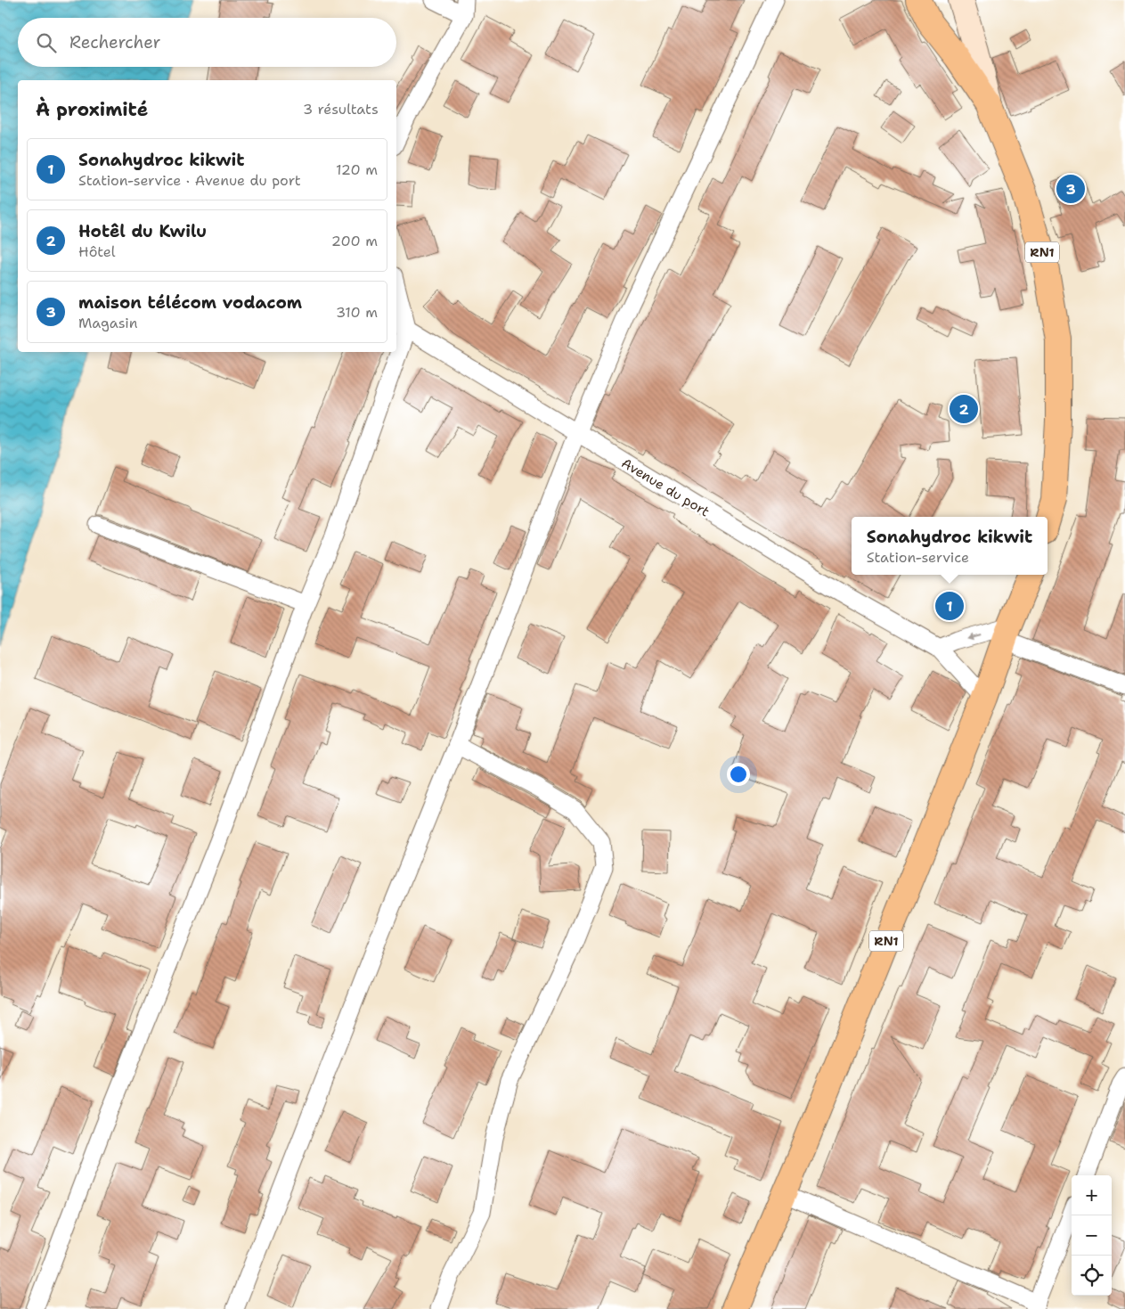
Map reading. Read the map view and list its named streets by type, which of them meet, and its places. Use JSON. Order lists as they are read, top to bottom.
{
  "streets": {
    "highway": ["RN1"],
    "street": ["Avenue du port"]
  },
  "crossings": [
    ["RN1", "Avenue du port"]
  ],
  "page": {
    "search": "Rechercher",
    "heading": ["À proximité", "3 résultats"],
    "list": [
      {
        "mark": "1",
        "name": "Sonahydroc kikwit",
        "note": "Station-service · Avenue du port",
        "value": "120 m"
      },
      {
        "mark": "2",
        "name": "Hotêl du Kwilu",
        "note": "Hôtel",
        "value": "200 m"
      },
      {
        "mark": "3",
        "name": "maison télécom vodacom",
        "note": "Magasin",
        "value": "310 m"
      }
    ],
    "pins": ["3", "2", "1"],
    "popup": ["Sonahydroc kikwit", "Station-service"],
    "map_buttons": ["+", "−"]
  }
}
